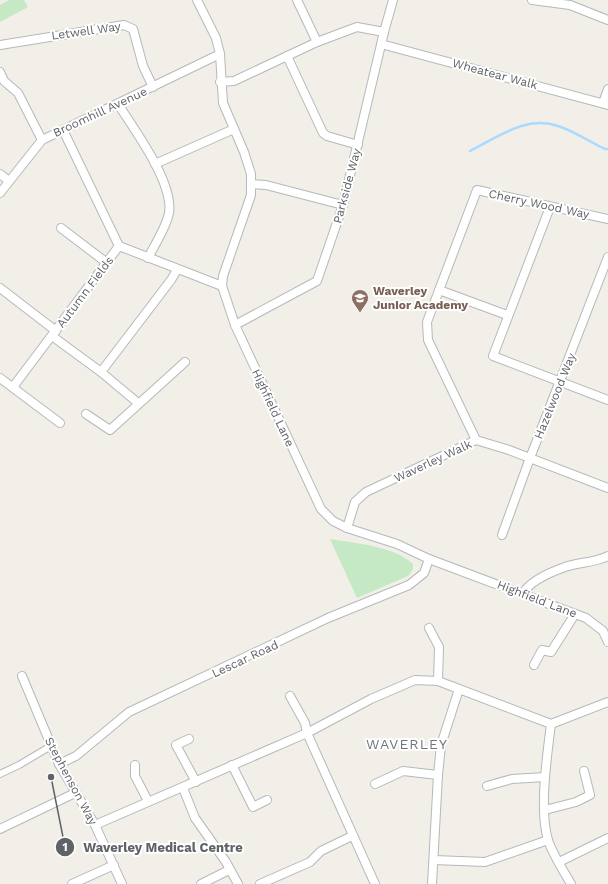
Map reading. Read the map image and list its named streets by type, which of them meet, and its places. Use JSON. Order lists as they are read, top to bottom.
{
  "streets": {
    "street": [
      "Letwell Way",
      "Wheatear Walk",
      "Broomhill Avenue",
      "Parkside Way",
      "Cherry Wood Way",
      "Autumn Fields",
      "Hazelwood Way",
      "Highfield Lane",
      "Waverley Walk",
      "Lescar Road",
      "Stephenson Way"
    ]
  },
  "crossings": [
    ["Letwell Way", "Broomhill Avenue"],
    ["Wheatear Walk", "Parkside Way"],
    ["Parkside Way", "Highfield Lane"],
    ["Cherry Wood Way", "Waverley Walk"],
    ["Autumn Fields", "Highfield Lane"],
    ["Hazelwood Way", "Waverley Walk"],
    ["Highfield Lane", "Waverley Walk"],
    ["Highfield Lane", "Lescar Road"],
    ["Lescar Road", "Stephenson Way"]
  ],
  "districts": ["WAVERLEY"],
  "places": {
    "school or university": ["Waverley Junior Academy"],
    "other": ["Waverley Medical Centre"]
  }
}
